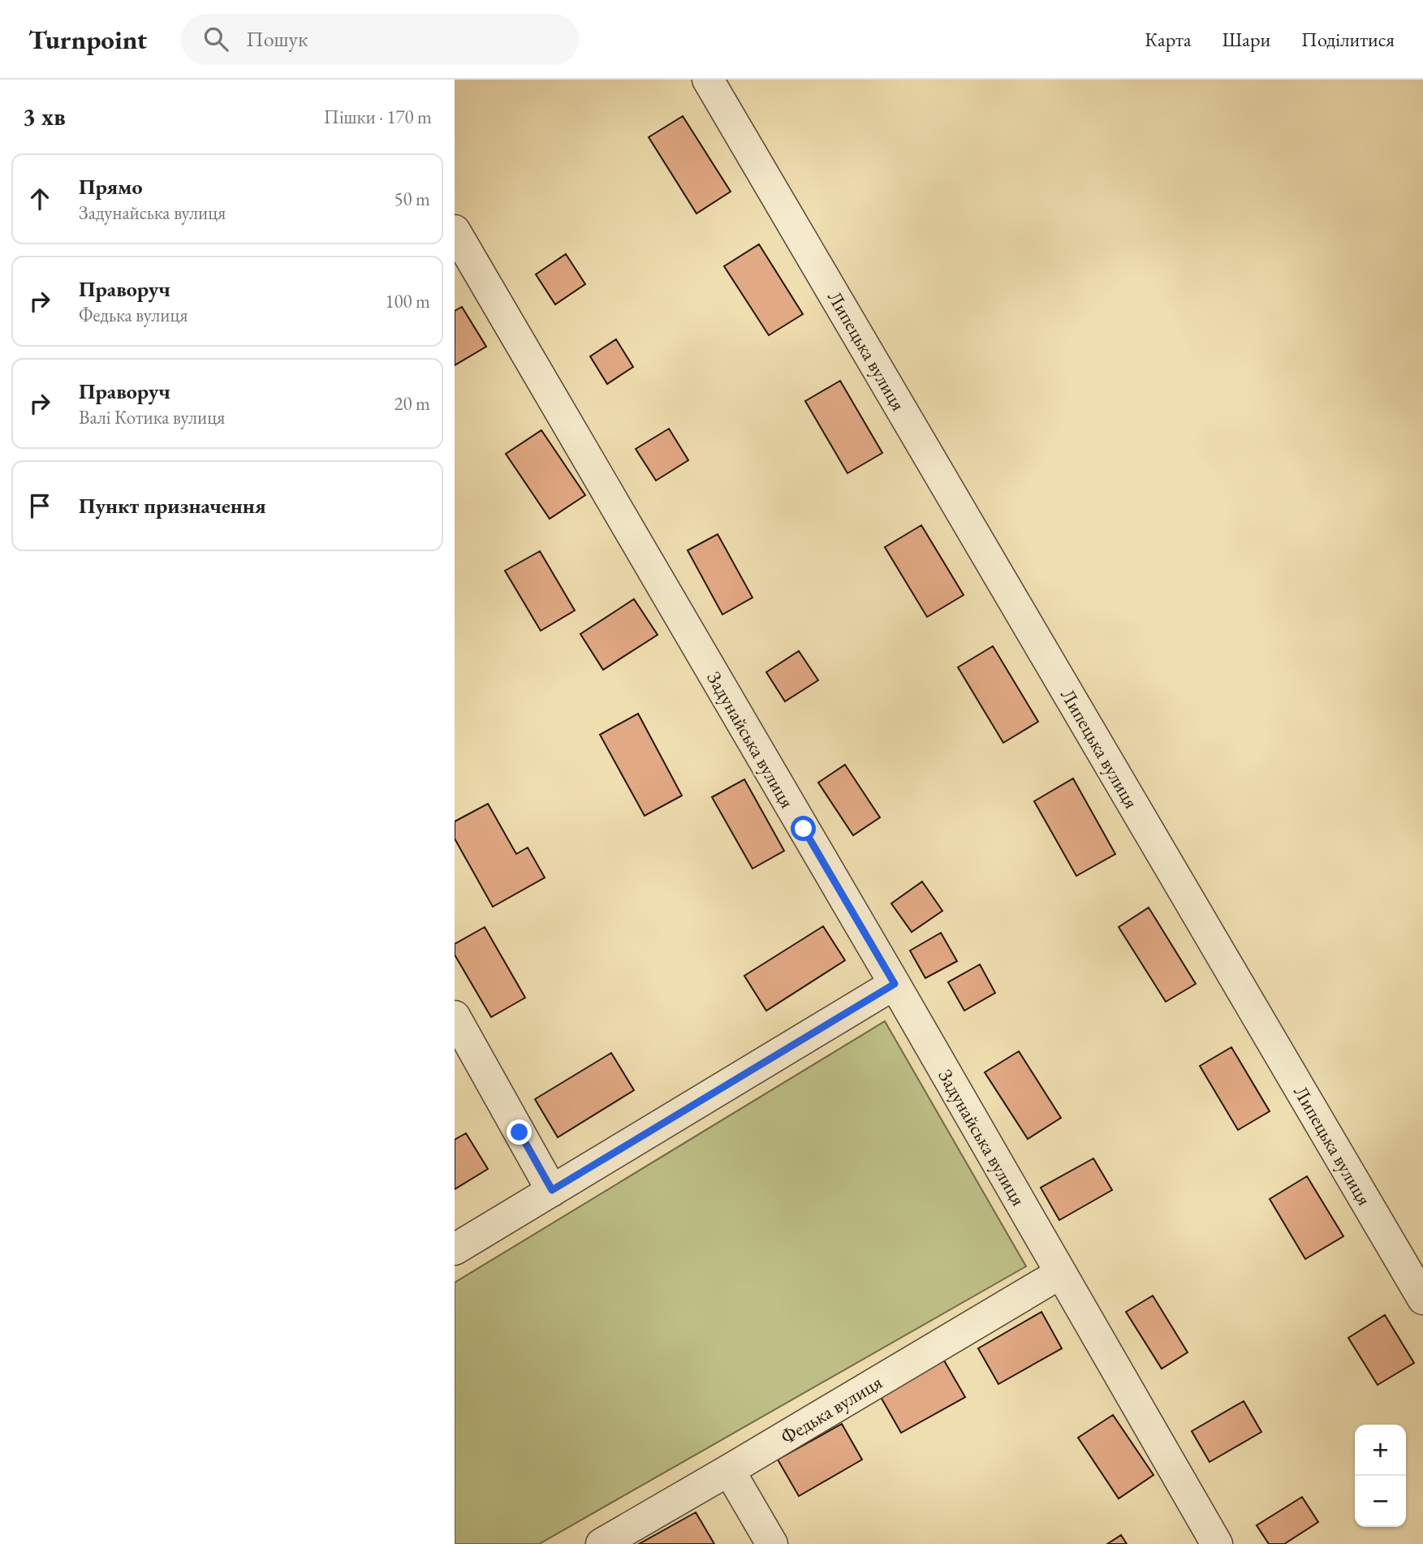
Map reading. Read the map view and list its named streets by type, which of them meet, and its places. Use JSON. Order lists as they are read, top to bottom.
{
  "streets": {
    "street": ["Липецька вулиця", "Задунайська вулиця", "Федька вулиця"]
  },
  "crossings": [
    ["Задунайська вулиця", "Федька вулиця"]
  ],
  "page": {
    "header": "Turnpoint",
    "search": "Пошук",
    "nav": ["Карта", "Шари", "Поділитися"],
    "heading": ["3 хв", "Пішки · 170 m"],
    "list": [
      ["Прямо", "Задунайська вулиця", "50 m"],
      ["Праворуч", "Федька вулиця", "100 m"],
      ["Праворуч", "Валі Котика вулиця", "20 m"],
      "Пункт призначення"
    ],
    "map_buttons": ["+", "−"]
  }
}
